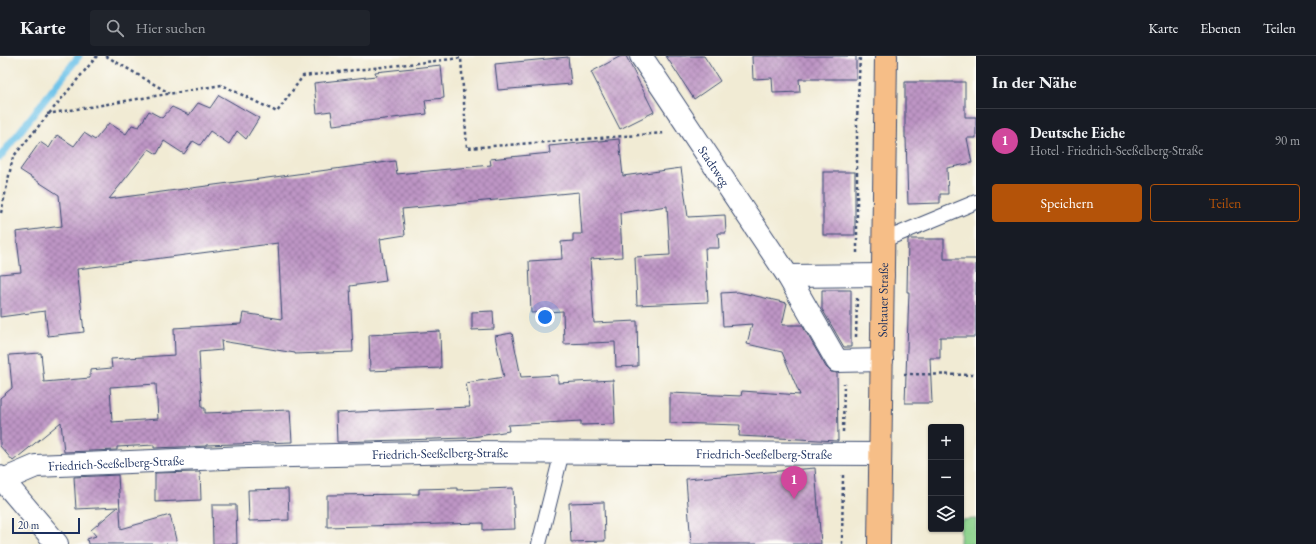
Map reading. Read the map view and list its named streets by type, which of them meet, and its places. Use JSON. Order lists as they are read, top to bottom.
{
  "streets": {
    "main road": ["Soltauer Straße"],
    "street": ["Stadtweg", "Friedrich-Seeßelberg-Straße"]
  },
  "crossings": [
    ["Soltauer Straße", "Friedrich-Seeßelberg-Straße"]
  ],
  "scale_bar": "20 m",
  "page": {
    "header": "Karte",
    "search": "Hier suchen",
    "nav": ["Karte", "Ebenen", "Teilen"],
    "heading": "In der Nähe",
    "list": [
      {
        "mark": "1",
        "name": "Deutsche Eiche",
        "note": "Hotel · Friedrich-Seeßelberg-Straße",
        "value": "90 m"
      }
    ],
    "buttons": ["Speichern", "Teilen"],
    "map_buttons": ["+", "−"],
    "pins": "1",
    "scale": "20 m"
  }
}
